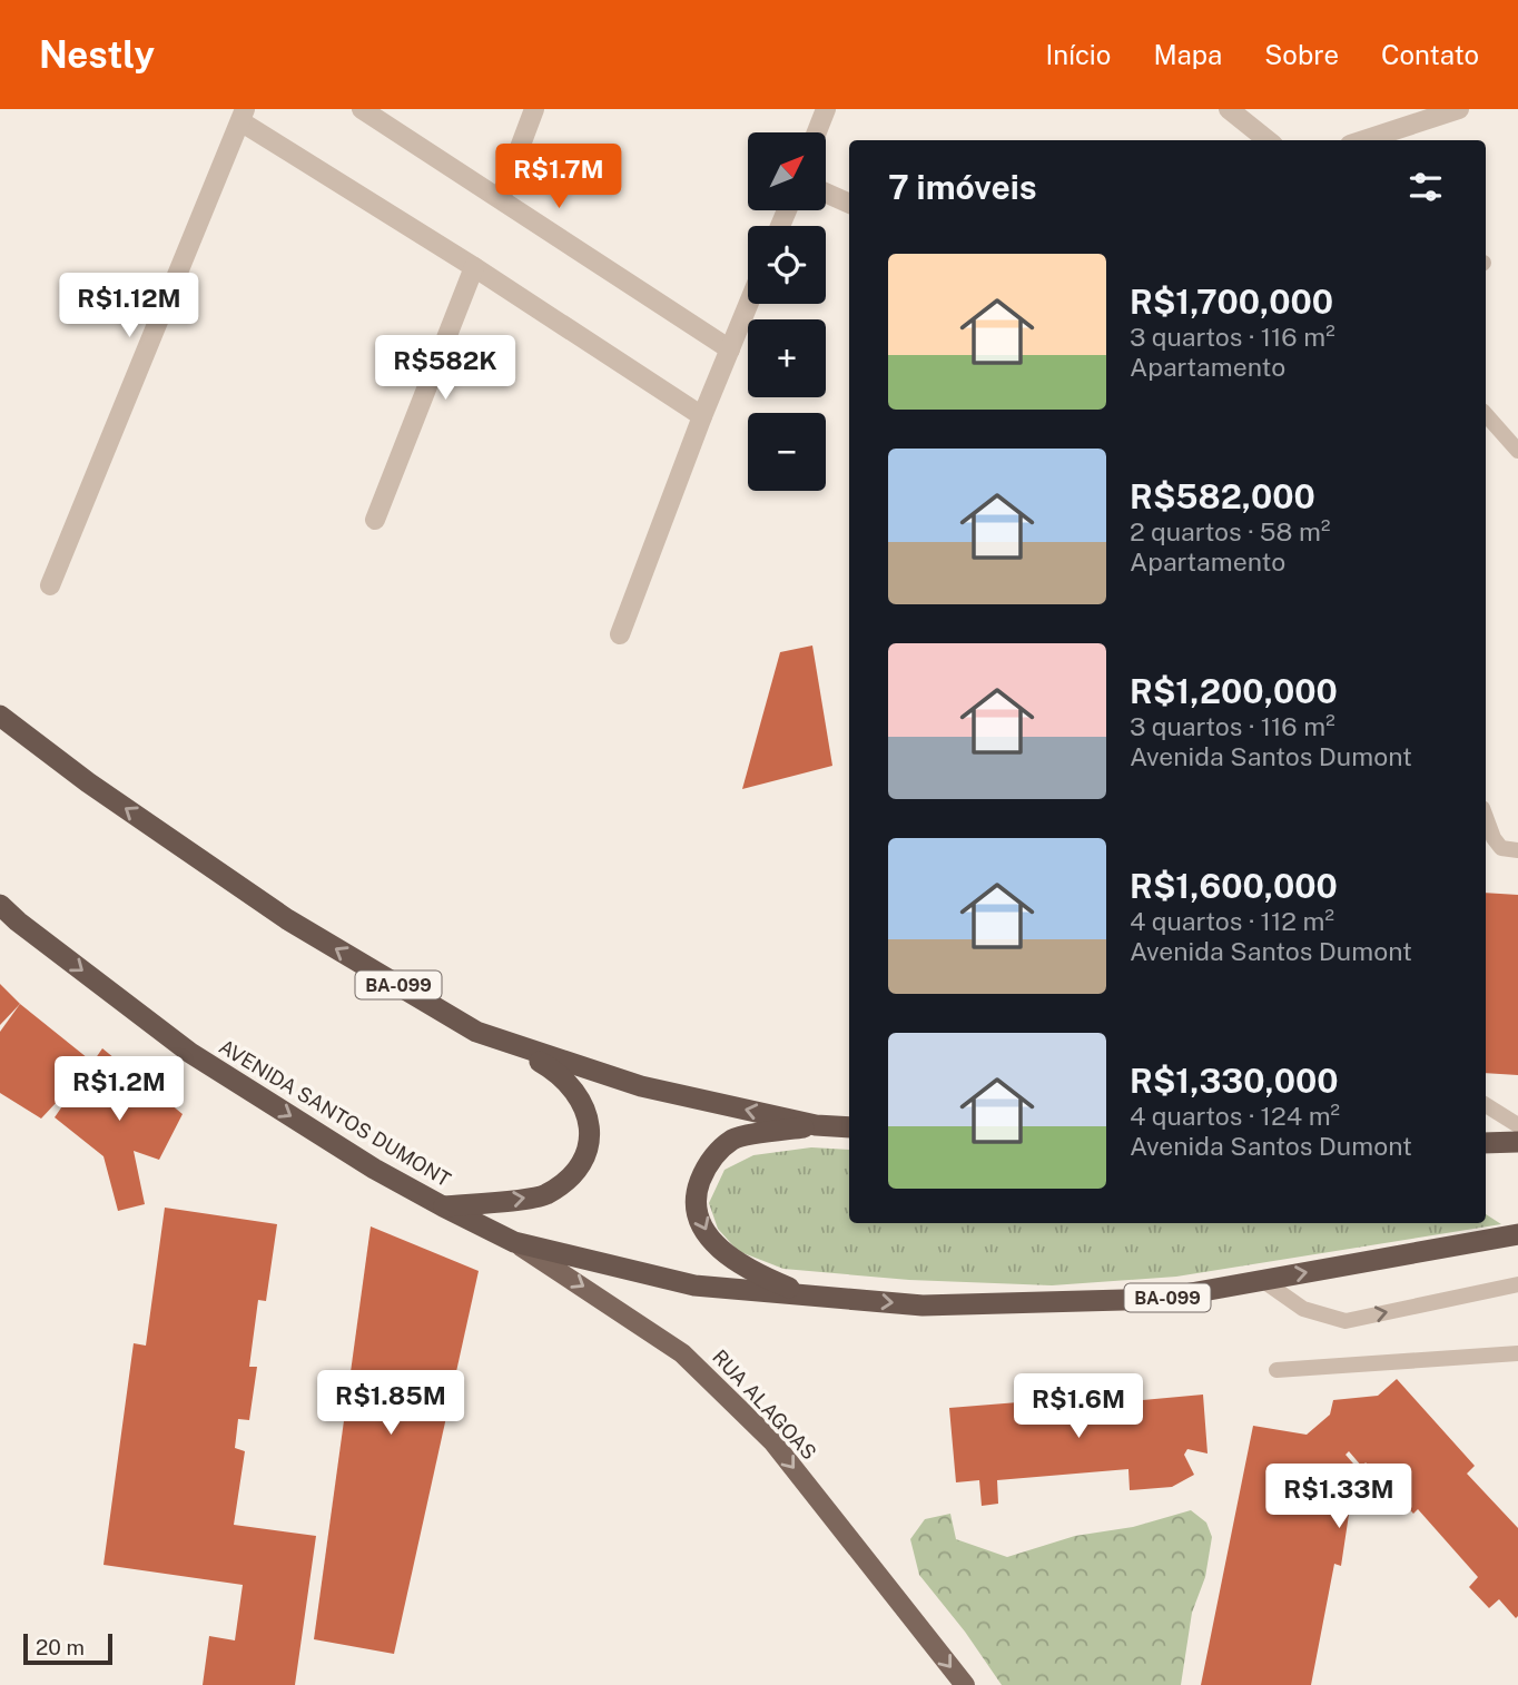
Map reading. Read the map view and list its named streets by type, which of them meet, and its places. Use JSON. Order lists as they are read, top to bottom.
{
  "streets": {
    "highway": ["BA-099", "AVENIDA SANTOS DUMONT"],
    "main road": ["RUA ALAGOAS"]
  },
  "crossings": [
    ["AVENIDA SANTOS DUMONT", "RUA ALAGOAS"]
  ],
  "one_way": ["RUA ALAGOAS"],
  "scale_bar": "20 m",
  "north": "top right",
  "page": {
    "header": "Nestly",
    "nav": [
      "Início",
      "Mapa",
      "Sobre",
      "Contato"
    ],
    "map_buttons": ["+", "−"],
    "heading": "7 imóveis",
    "price": [
      "R$1.7M",
      "R$1.12M",
      "R$582K",
      "R$1.2M",
      "R$1.85M",
      "R$1.6M",
      "R$1.33M"
    ],
    "list": [
      {
        "name": "R$1,700,000",
        "note": "3 quartos · 116 m² · Apartamento"
      },
      {
        "name": "R$582,000",
        "note": "2 quartos · 58 m² · Apartamento"
      },
      {
        "name": "R$1,200,000",
        "note": "3 quartos · 116 m² · Avenida Santos Dumont"
      },
      {
        "name": "R$1,600,000",
        "note": "4 quartos · 112 m² · Avenida Santos Dumont"
      },
      {
        "name": "R$1,330,000",
        "note": "4 quartos · 124 m² · Avenida Santos Dumont"
      }
    ],
    "scale": "20 m"
  }
}
